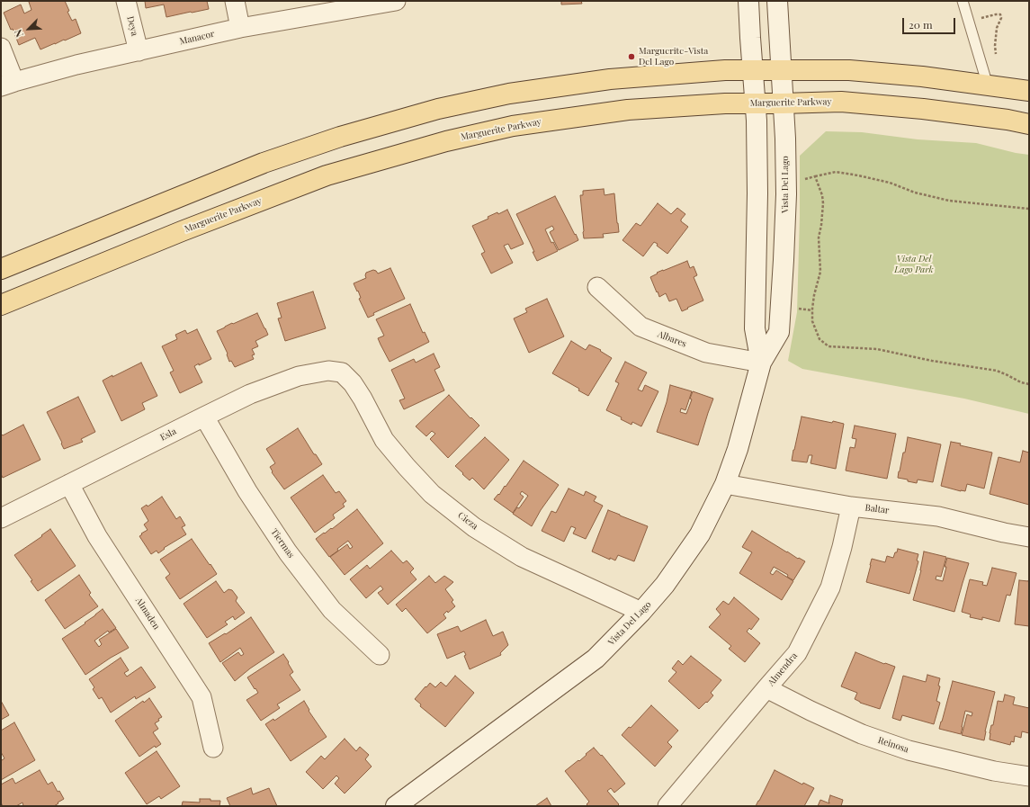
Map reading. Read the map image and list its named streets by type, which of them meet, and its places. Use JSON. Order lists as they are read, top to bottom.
{
  "streets": {
    "main road": ["Marguerite Parkway"],
    "street": [
      "Deya",
      "Manacor",
      "Vista Del Lago",
      "Albares",
      "Esla",
      "Baltar",
      "Cieza",
      "Tiermas",
      "Almaden",
      "Almendra",
      "Reinosa"
    ]
  },
  "crossings": [
    ["Deya", "Manacor"],
    ["Marguerite Parkway", "Vista Del Lago"],
    ["Vista Del Lago", "Albares"],
    ["Vista Del Lago", "Baltar"],
    ["Vista Del Lago", "Cieza"],
    ["Esla", "Cieza"],
    ["Esla", "Tiermas"],
    ["Esla", "Almaden"],
    ["Baltar", "Almendra"],
    ["Almendra", "Reinosa"]
  ],
  "parks": ["Vista Del Lago Park"],
  "places": ["Marguerite-Vista Del Lago"],
  "scale_bar": "20 m",
  "north": "bottom left"
}
